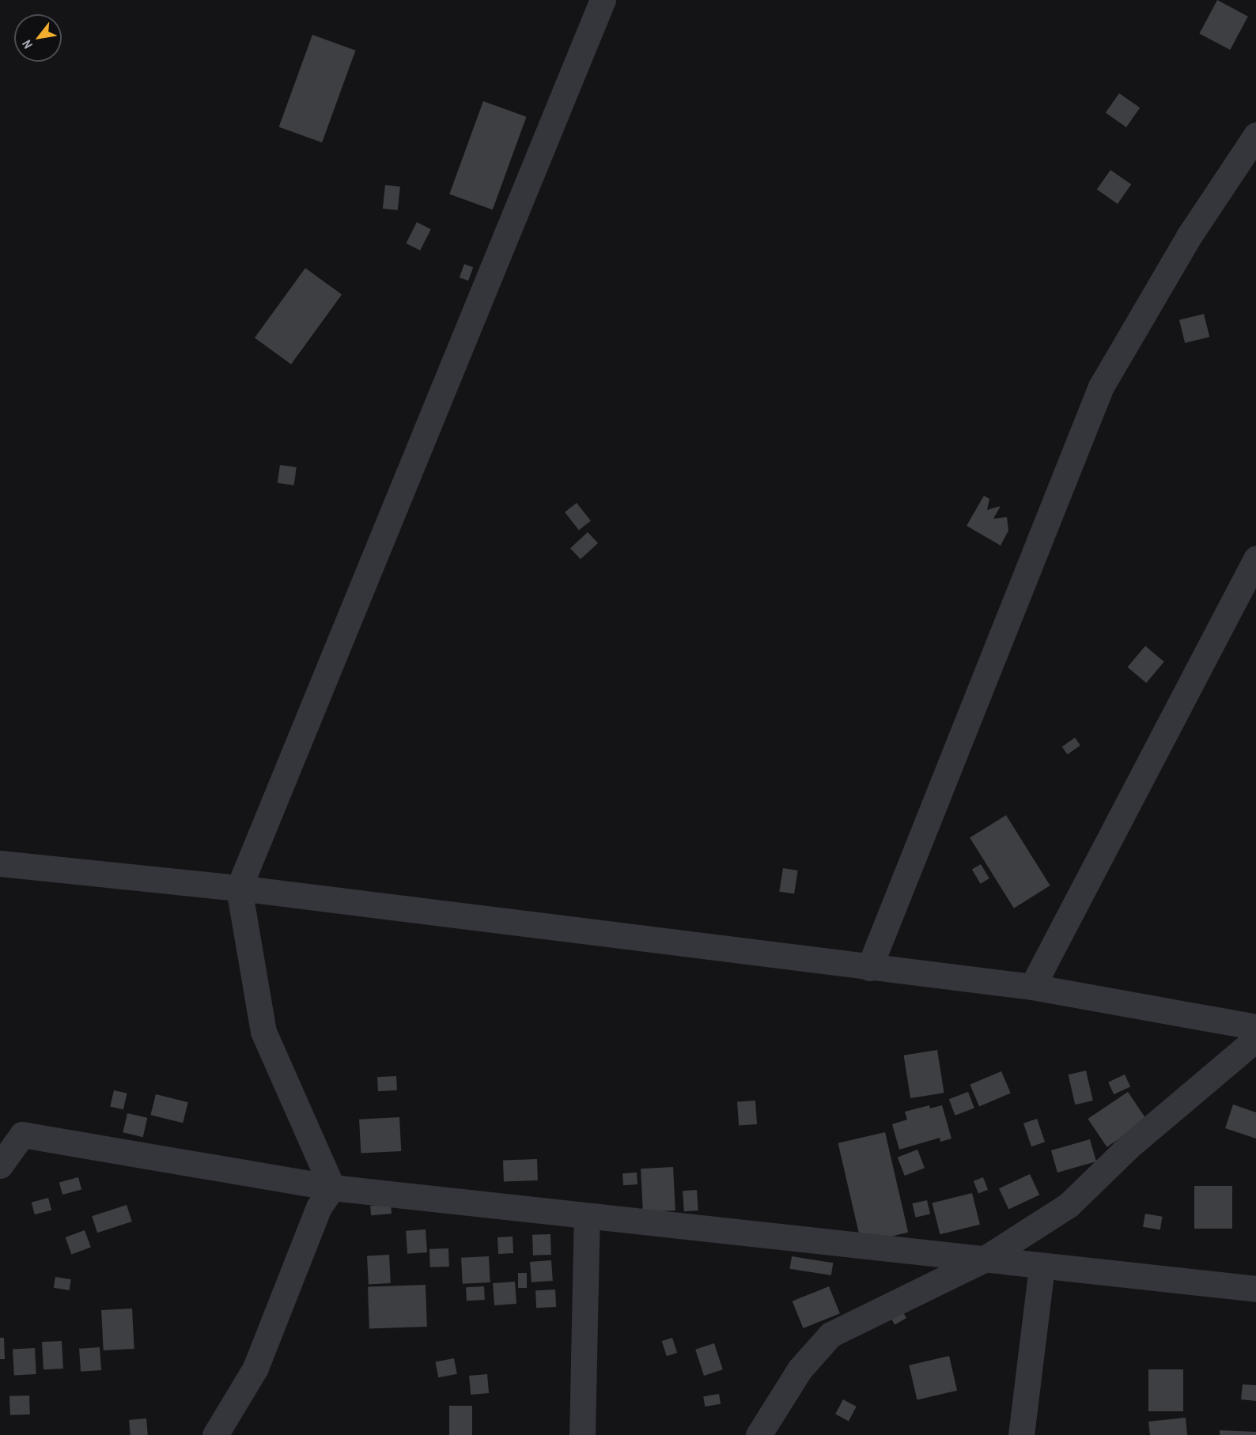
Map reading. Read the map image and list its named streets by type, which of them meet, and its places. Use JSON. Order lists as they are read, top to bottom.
{
  "north": "bottom left"
}
